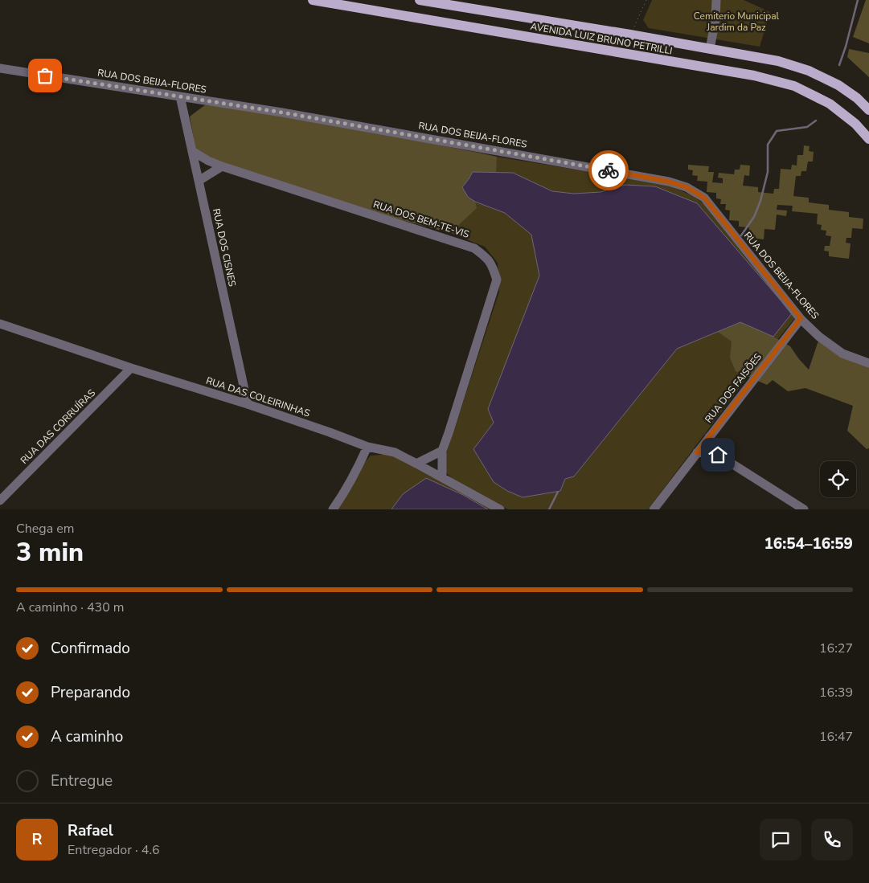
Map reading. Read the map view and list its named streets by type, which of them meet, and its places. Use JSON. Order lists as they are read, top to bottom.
{
  "streets": {
    "main road": ["AVENIDA LUIZ BRUNO PETRILLI"],
    "street": [
      "RUA DOS BEIJA-FLORES",
      "RUA DOS BEM-TE-VIS",
      "RUA DOS CISNES",
      "RUA DOS FAISÕES",
      "RUA DAS COLEIRINHAS",
      "RUA DAS CORRUÍRAS"
    ]
  },
  "crossings": [
    ["RUA DOS BEIJA-FLORES", "RUA DOS CISNES"],
    ["RUA DOS BEIJA-FLORES", "RUA DOS FAISÕES"],
    ["RUA DOS BEM-TE-VIS", "RUA DOS CISNES"],
    ["RUA DOS BEM-TE-VIS", "RUA DAS COLEIRINHAS"],
    ["RUA DOS CISNES", "RUA DAS COLEIRINHAS"],
    ["RUA DAS COLEIRINHAS", "RUA DAS CORRUÍRAS"]
  ],
  "parks": ["Cemiterio Municipal Jardim da Paz"],
  "page": {
    "heading": ["3 min", "Chega em", "16:54–16:59"],
    "panel": ["Rafael", "Entregador · 4.6"],
    "bar": "A caminho · 430 m",
    "list": [
      ["Confirmado", "16:27"],
      ["Preparando", "16:39"],
      ["A caminho", "16:47"],
      "Entregue"
    ],
    "round": "R"
  }
}
